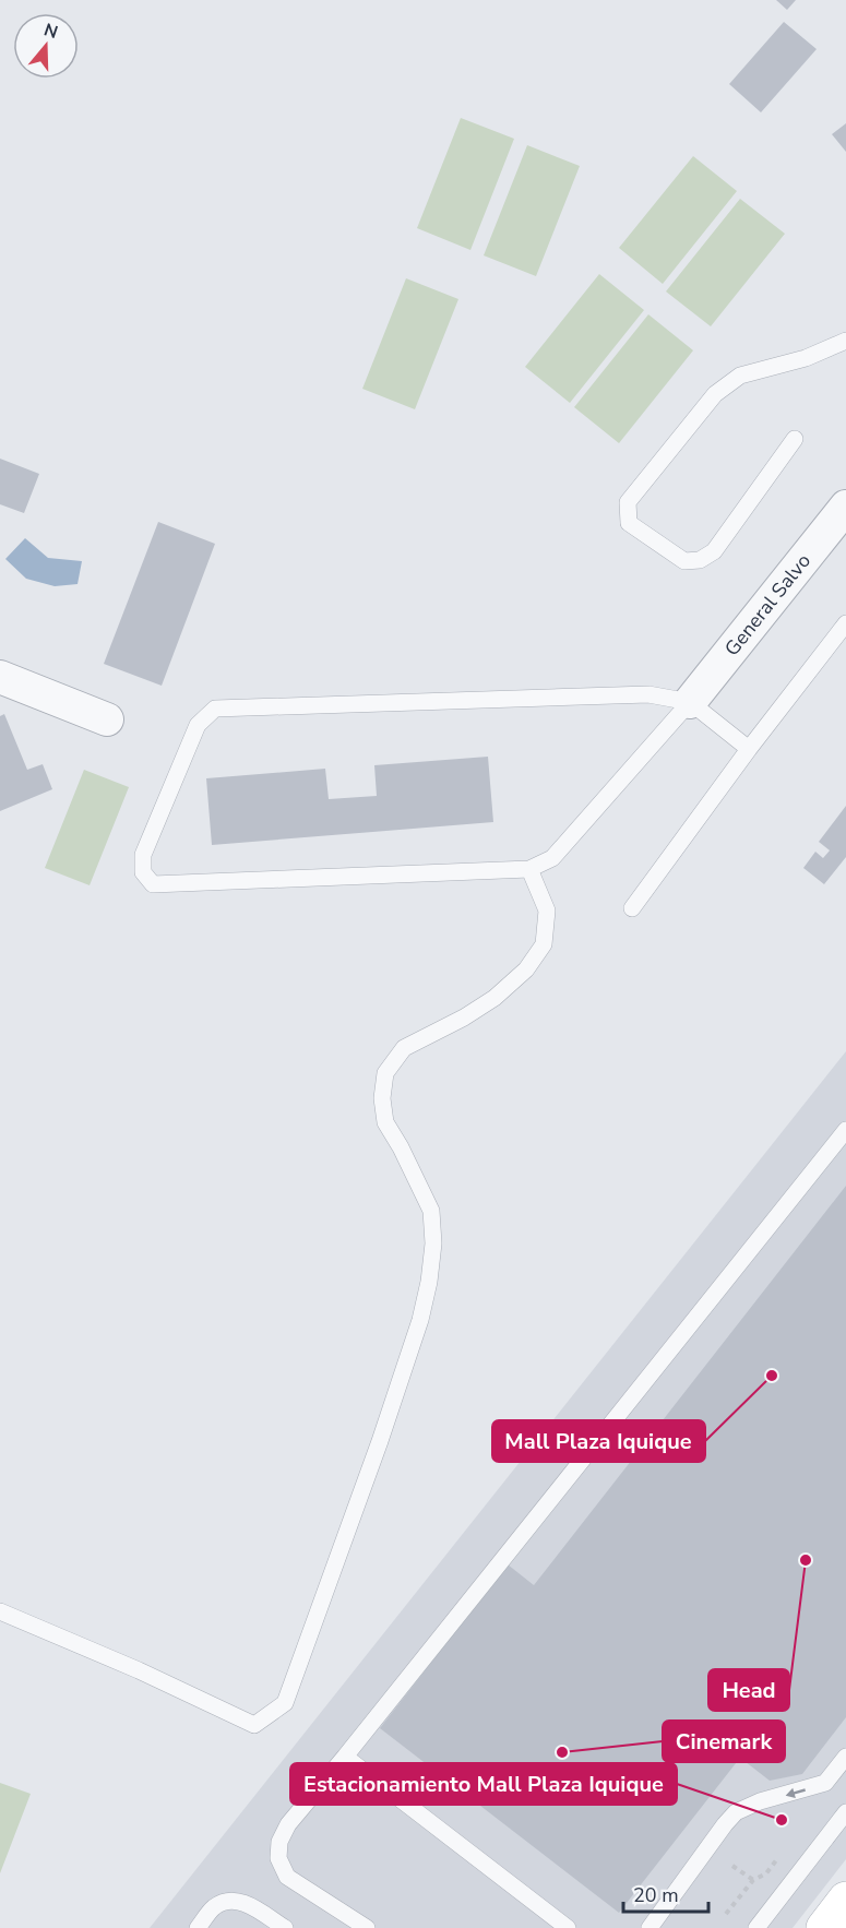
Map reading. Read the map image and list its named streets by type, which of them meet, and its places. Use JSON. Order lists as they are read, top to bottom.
{
  "streets": {
    "street": ["General Salvo"]
  },
  "places": [
    "Mall Plaza Iquique",
    "Head",
    "Cinemark",
    "Estacionamiento Mall Plaza Iquique"
  ],
  "scale_bar": "20 m",
  "north": "top"
}
